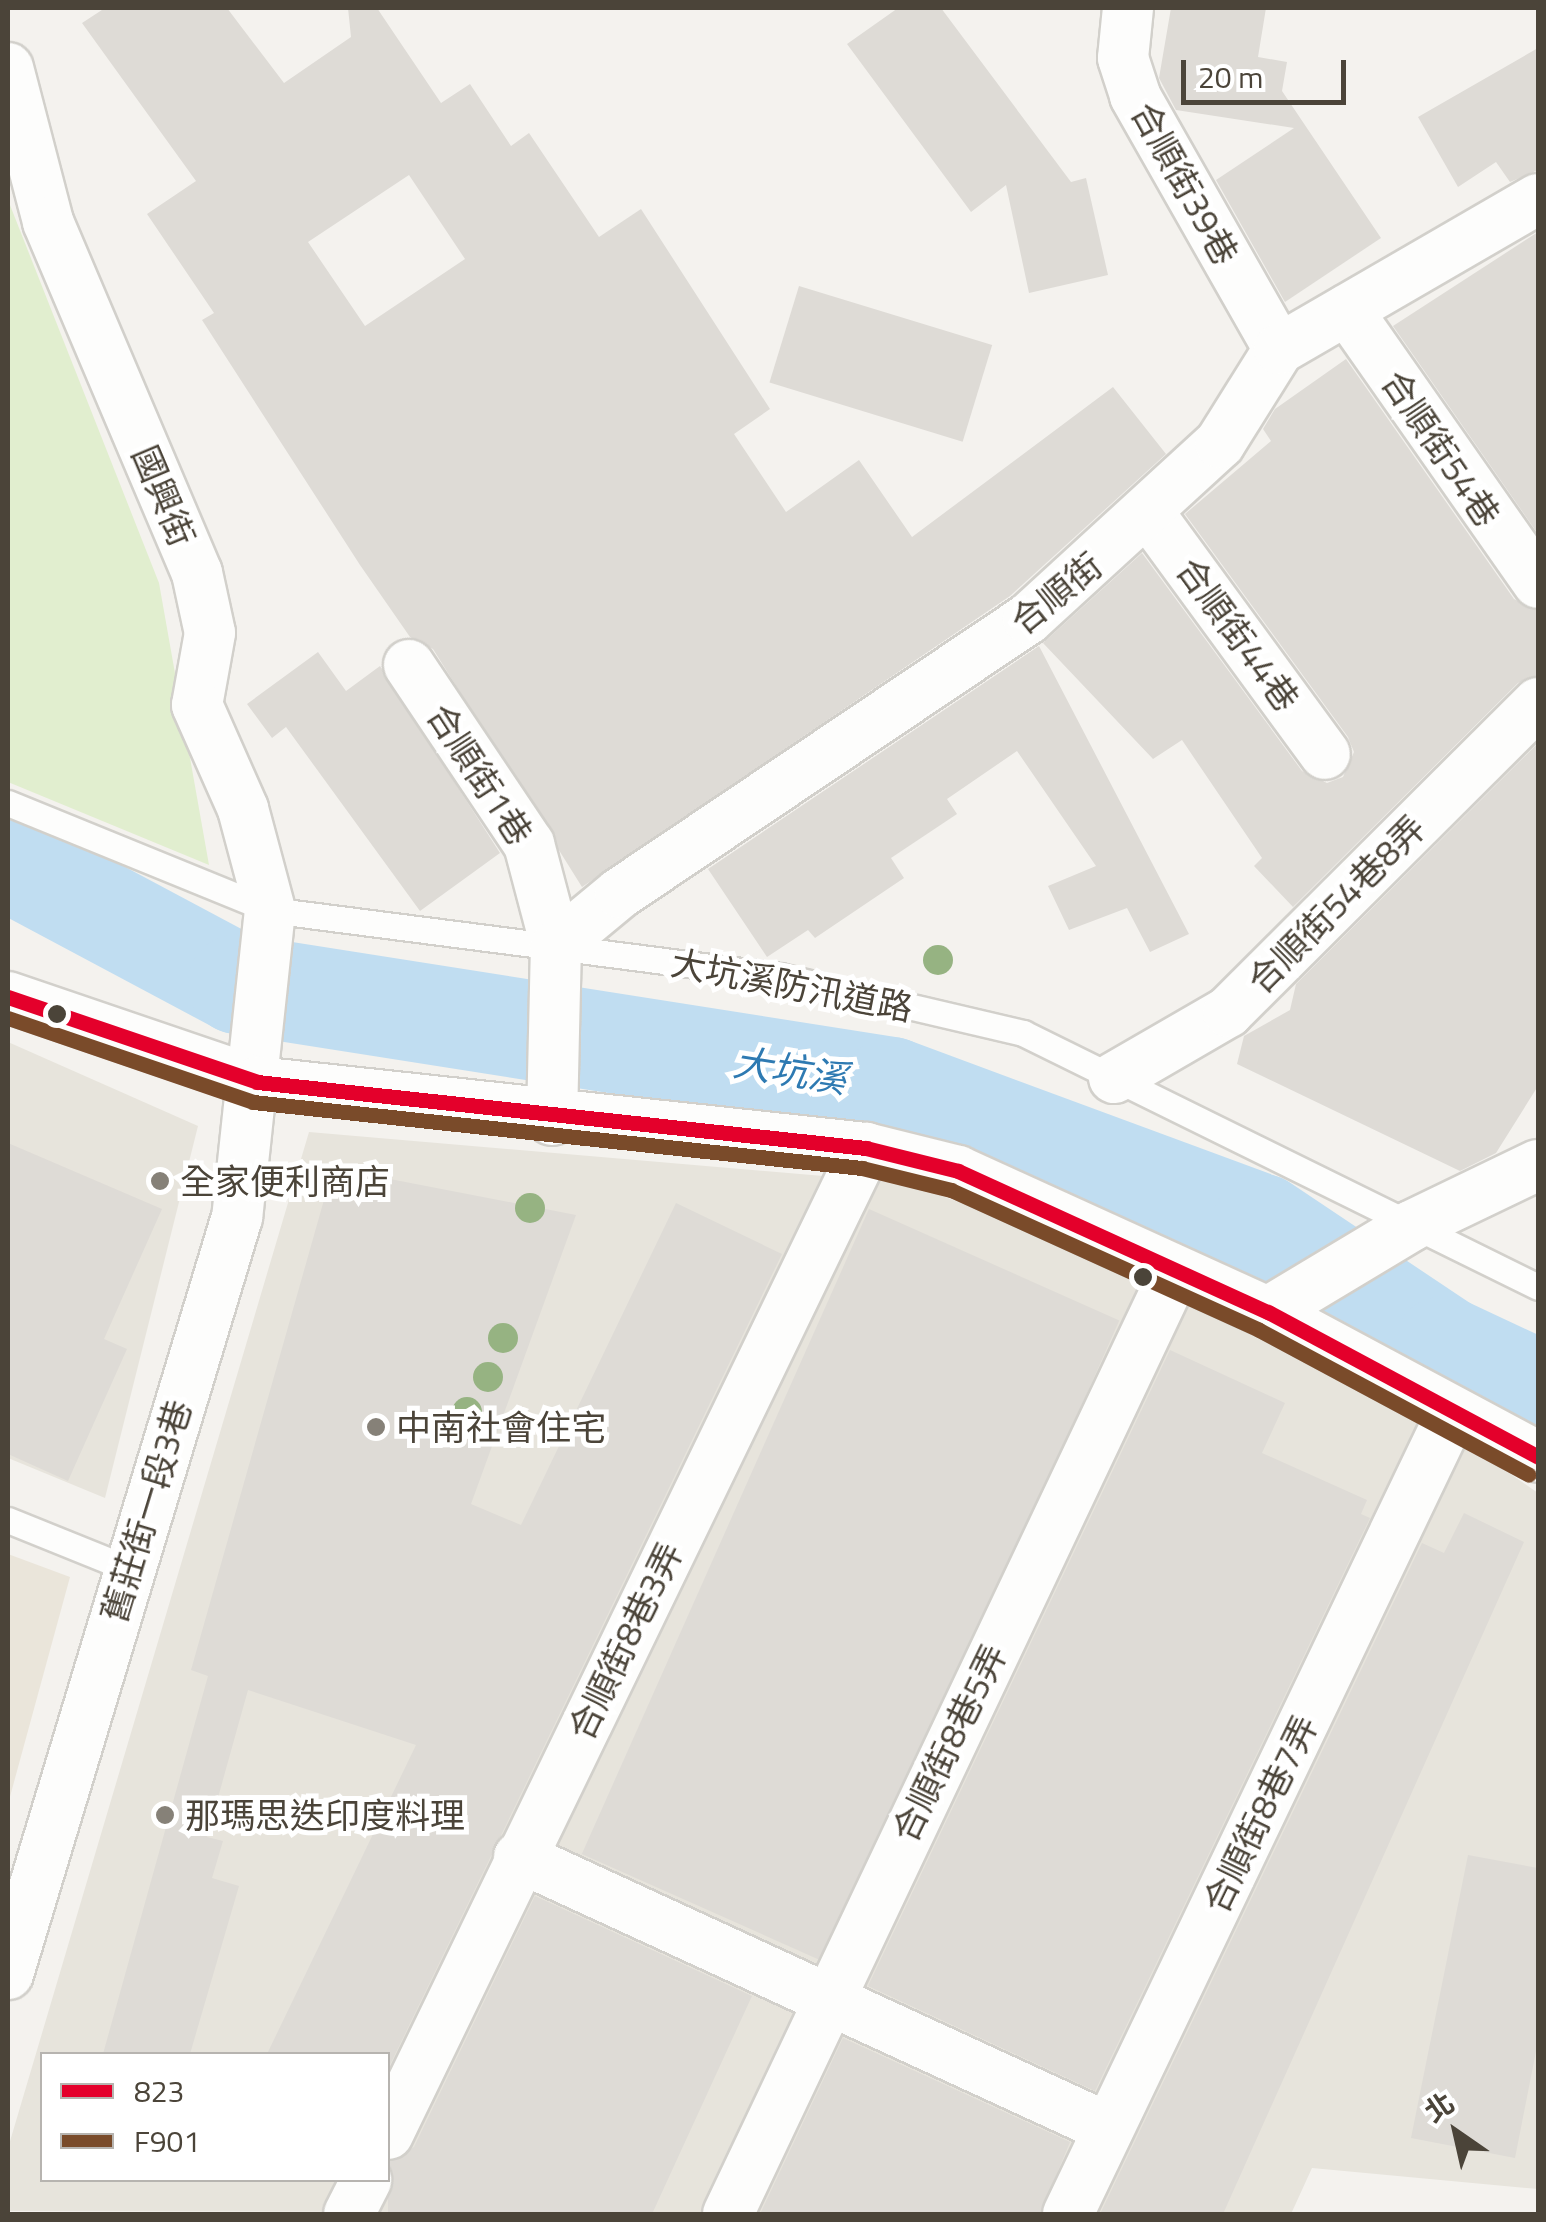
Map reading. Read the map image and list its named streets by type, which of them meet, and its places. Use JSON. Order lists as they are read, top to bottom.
{
  "streets": {
    "street": [
      "合順街39巷",
      "合順街54巷",
      "國興街",
      "合順街",
      "合順街44巷",
      "合順街1巷",
      "合順街54巷8弄",
      "舊莊街一段3巷",
      "合順街8巷3弄",
      "合順街8巷5弄",
      "合順街8巷7弄"
    ],
    "lane": ["大坑溪防汛道路"]
  },
  "crossings": [
    ["合順街39巷", "合順街"],
    ["合順街54巷", "合順街"],
    ["國興街", "大坑溪防汛道路"],
    ["國興街", "舊莊街一段3巷"],
    ["合順街", "合順街44巷"],
    ["合順街", "合順街1巷"],
    ["合順街", "大坑溪防汛道路"],
    ["合順街1巷", "大坑溪防汛道路"],
    ["合順街54巷8弄", "大坑溪防汛道路"]
  ],
  "water": ["大坑溪"],
  "places": ["全家便利商店", "中南社會住宅", "那瑪思迭印度料理"],
  "lines": ["transit line 823", "transit line F901"],
  "legend": ["823", "F901"],
  "scale_bar": "20 m",
  "north": "top left"
}
